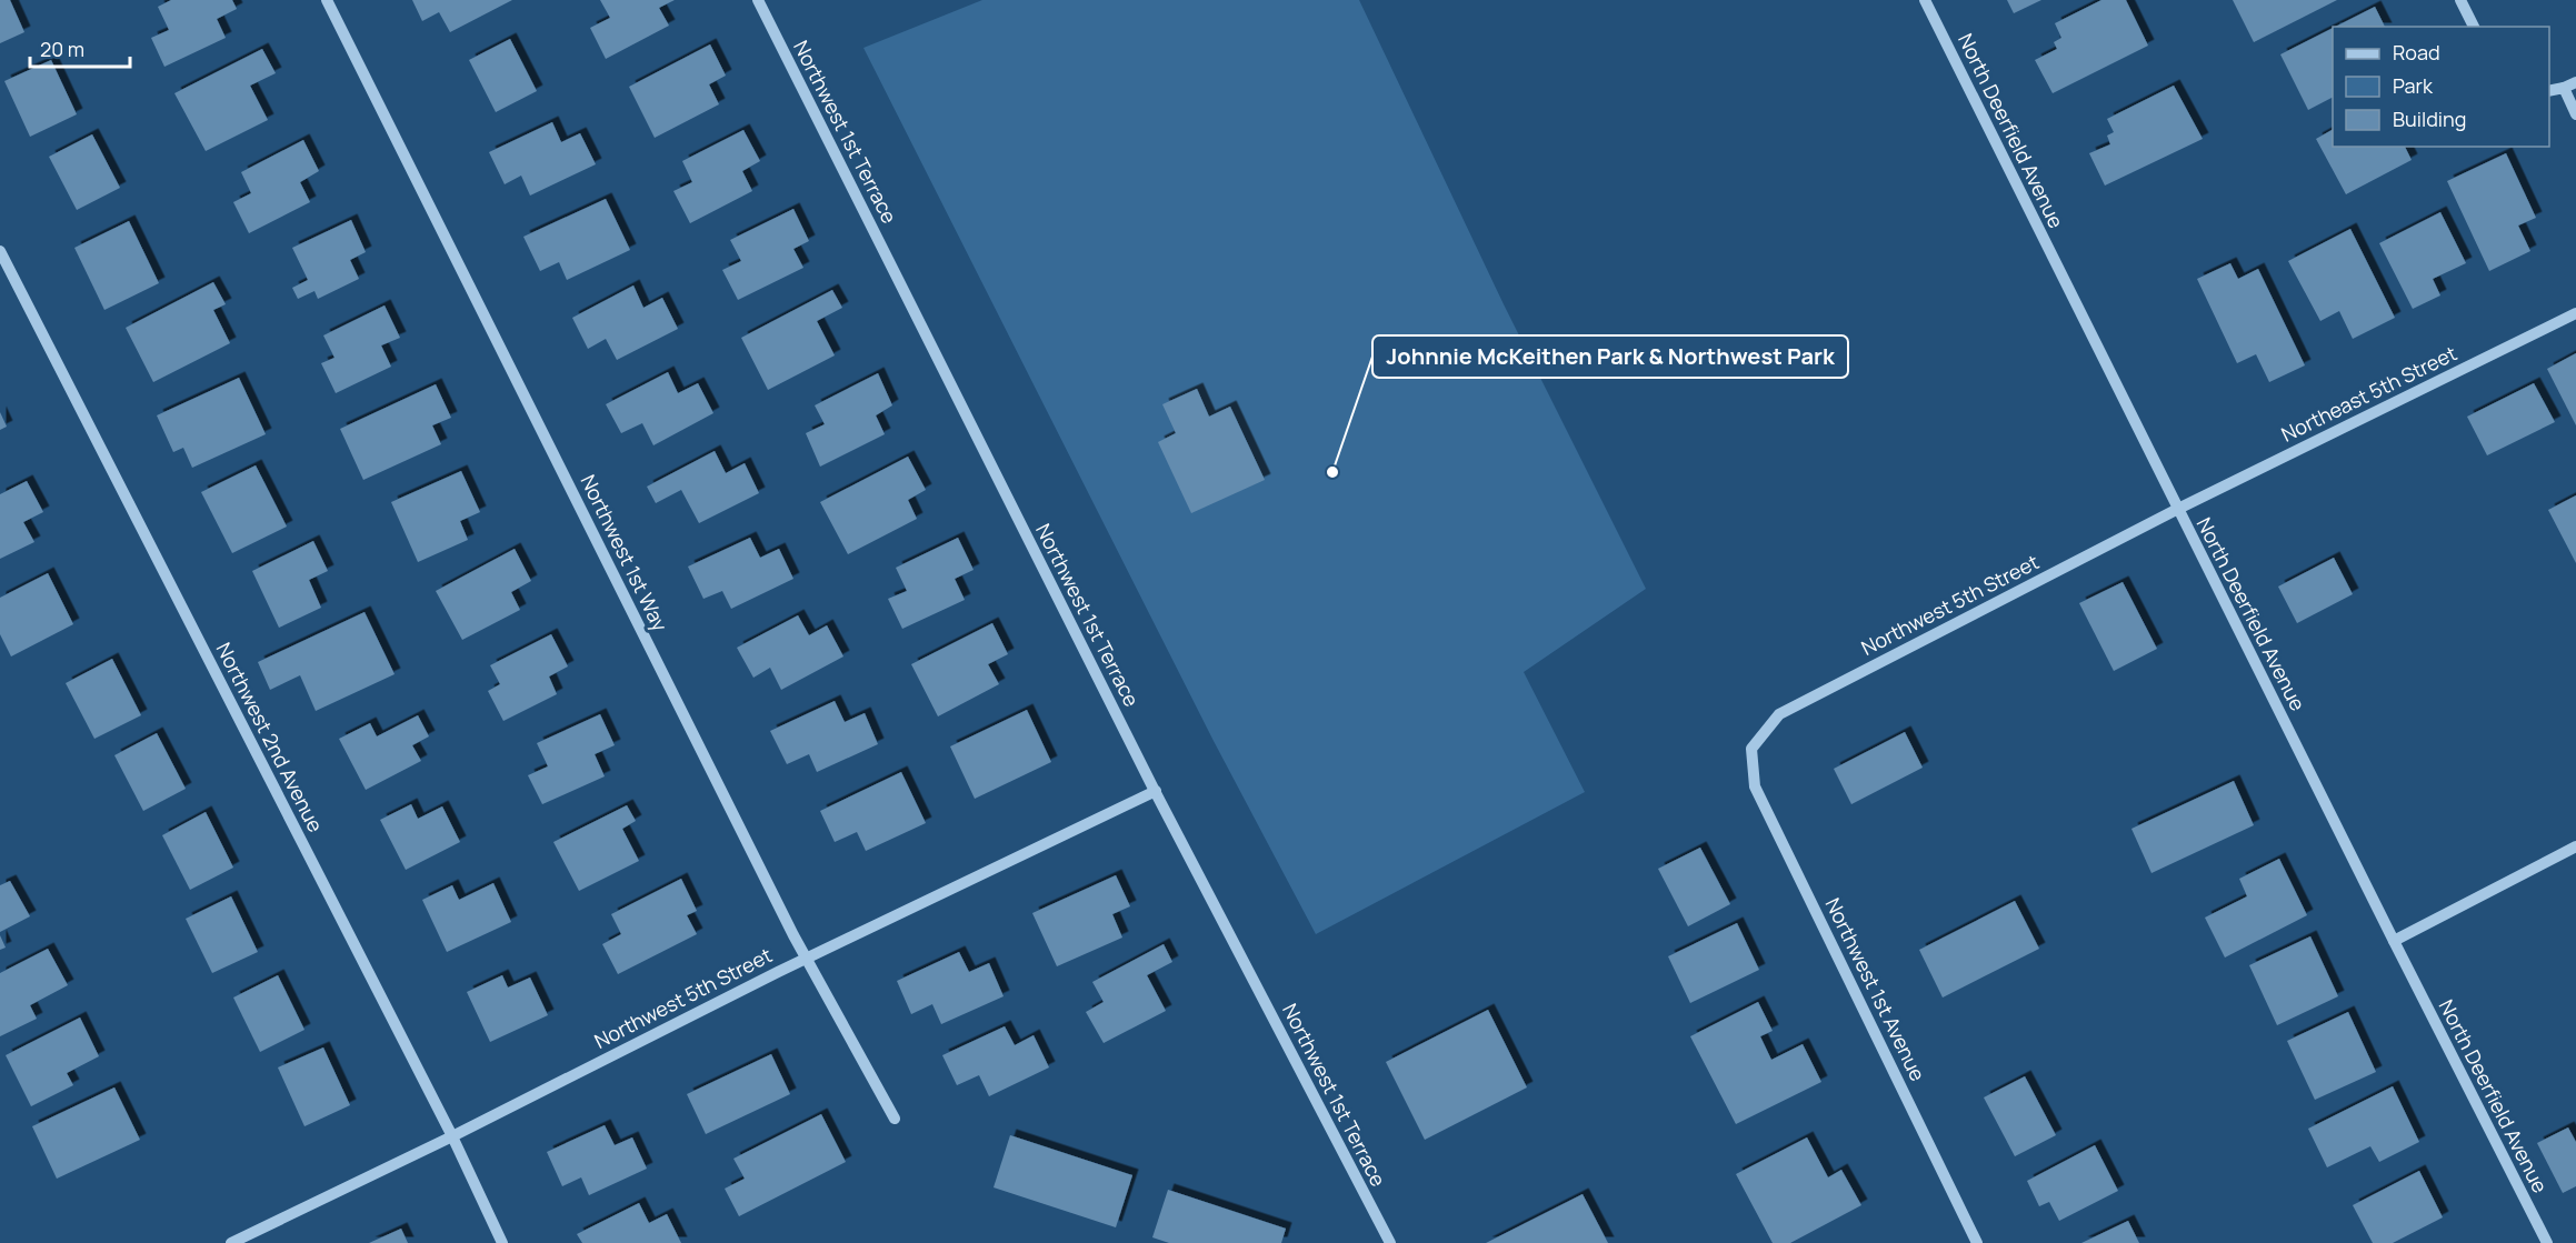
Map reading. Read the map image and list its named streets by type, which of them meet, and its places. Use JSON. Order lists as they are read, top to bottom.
{
  "streets": {
    "street": [
      "North Deerfield Avenue",
      "Northwest 1st Terrace",
      "Northeast 5th Street",
      "Northwest 1st Way",
      "Northwest 5th Street",
      "Northwest 2nd Avenue",
      "Northwest 1st Avenue"
    ]
  },
  "crossings": [
    ["North Deerfield Avenue", "Northeast 5th Street"],
    ["North Deerfield Avenue", "Northwest 5th Street"],
    ["Northwest 1st Terrace", "Northwest 5th Street"],
    ["Northeast 5th Street", "Northwest 5th Street"],
    ["Northwest 1st Way", "Northwest 5th Street"],
    ["Northwest 5th Street", "Northwest 2nd Avenue"],
    ["Northwest 5th Street", "Northwest 1st Avenue"]
  ],
  "places": ["Johnnie McKeithen Park & Northwest Park"],
  "legend": ["Road", "Park", "Building"],
  "scale_bar": "20 m"
}
